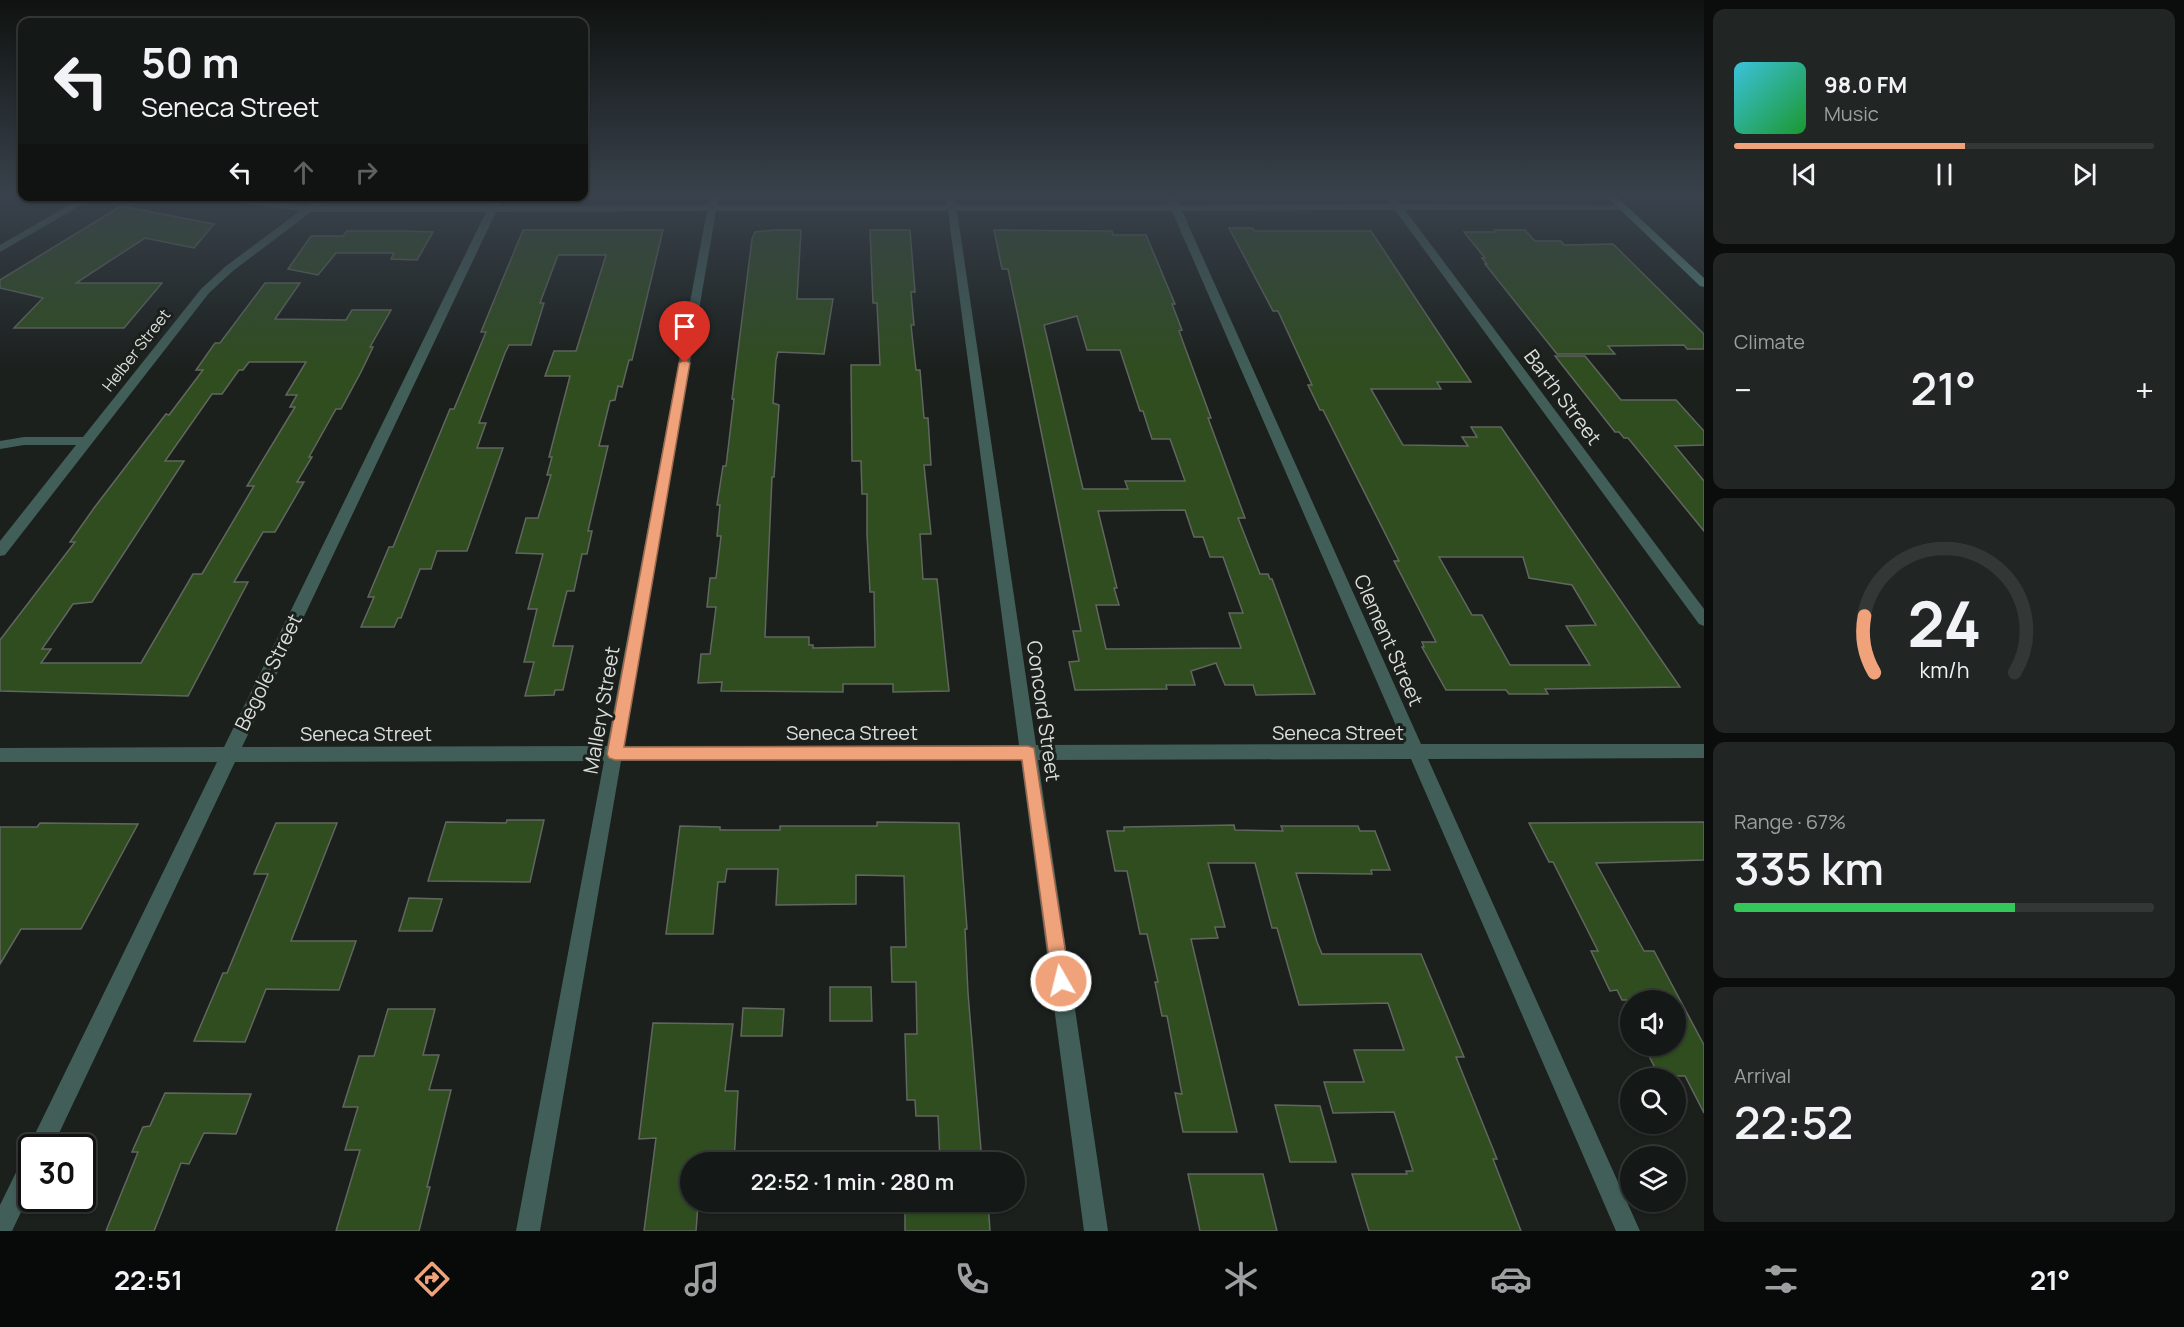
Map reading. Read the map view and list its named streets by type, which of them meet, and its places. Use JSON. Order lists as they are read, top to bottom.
{
  "streets": {
    "street": [
      "Helber Street",
      "Barth Street",
      "Clement Street",
      "Begole Street",
      "Mallery Street",
      "Concord Street",
      "Seneca Street"
    ]
  },
  "crossings": [
    ["Clement Street", "Seneca Street"],
    ["Begole Street", "Seneca Street"],
    ["Mallery Street", "Seneca Street"],
    ["Concord Street", "Seneca Street"]
  ],
  "page": {
    "turn": ["50 m", "Seneca Street"],
    "song": ["98.0 FM", "Music"],
    "tile": [
      "Climate",
      ["Range · 67%", "335 km"],
      ["Arrival", "22:52"]
    ],
    "heat": ["−", "21°", "+"],
    "limit": "30",
    "trip": "22:52 · 1 min · 280 m",
    "tabs": ["22:51", "21°"],
    "gauge": ["24", "km/h"]
  }
}
